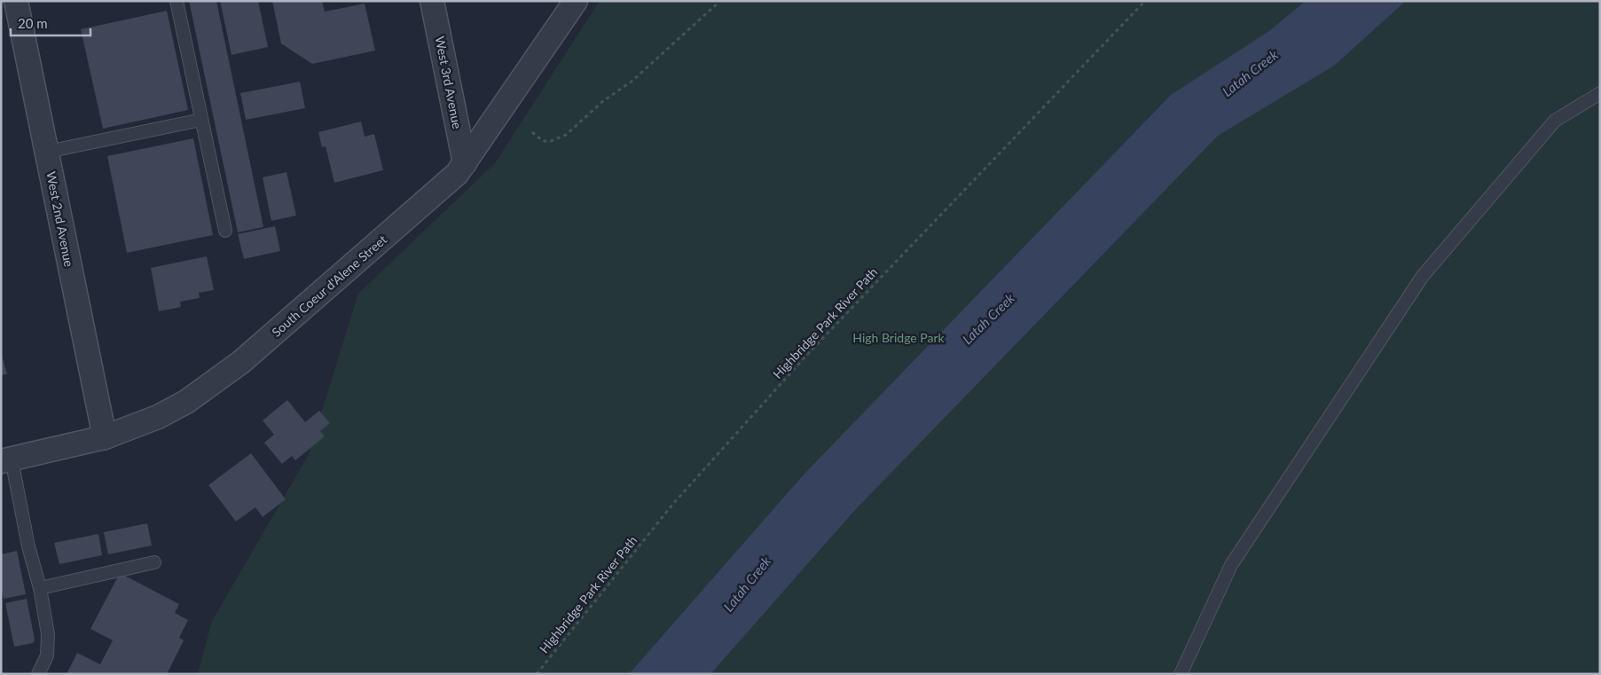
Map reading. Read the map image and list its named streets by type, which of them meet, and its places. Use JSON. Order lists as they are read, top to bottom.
{
  "streets": {
    "street": ["West 3rd Avenue", "West 2nd Avenue", "South Coeur d'Alene Street"],
    "path": ["Highbridge Park River Path"]
  },
  "crossings": [
    ["West 3rd Avenue", "South Coeur d'Alene Street"],
    ["West 2nd Avenue", "South Coeur d'Alene Street"]
  ],
  "water": ["Latah Creek"],
  "parks": ["High Bridge Park"],
  "scale_bar": "20 m"
}
